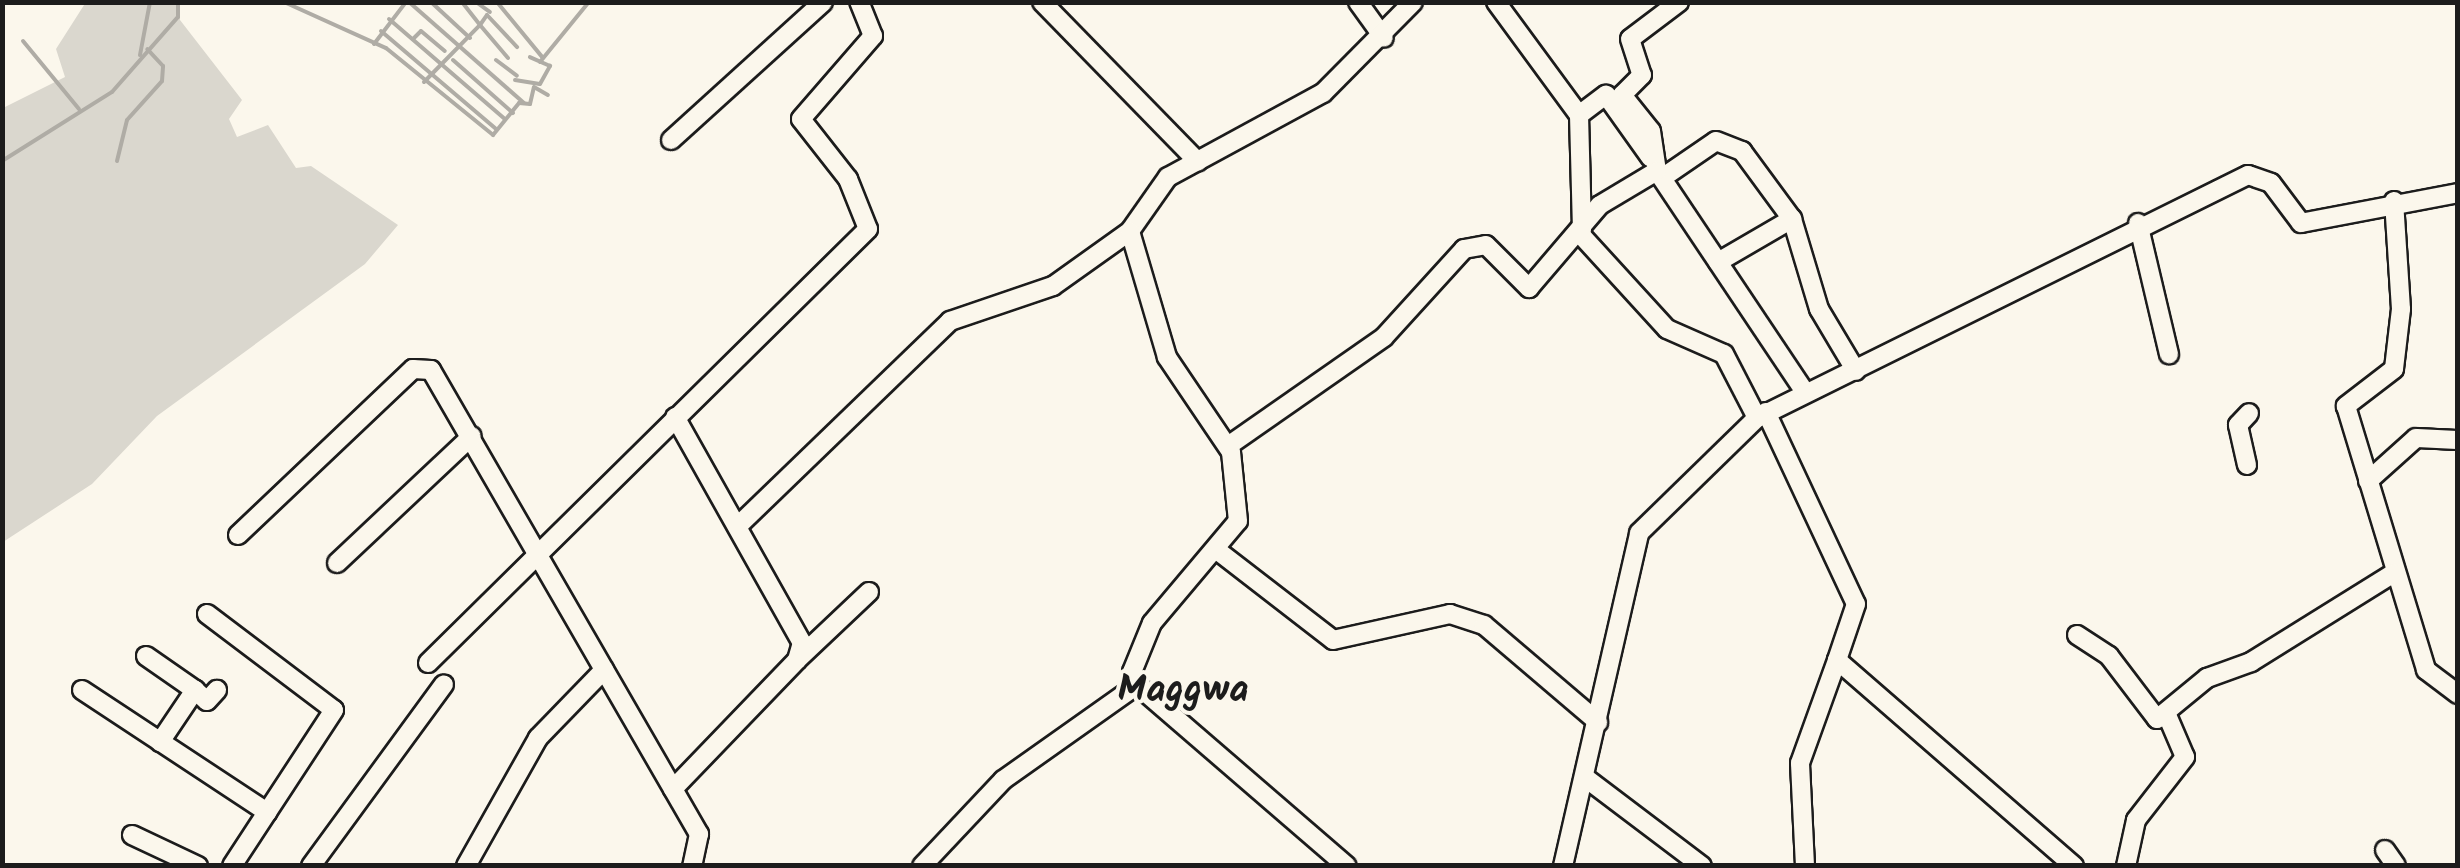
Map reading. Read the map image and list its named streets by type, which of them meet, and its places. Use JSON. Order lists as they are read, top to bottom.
{
  "districts": ["Maggwa"]
}
